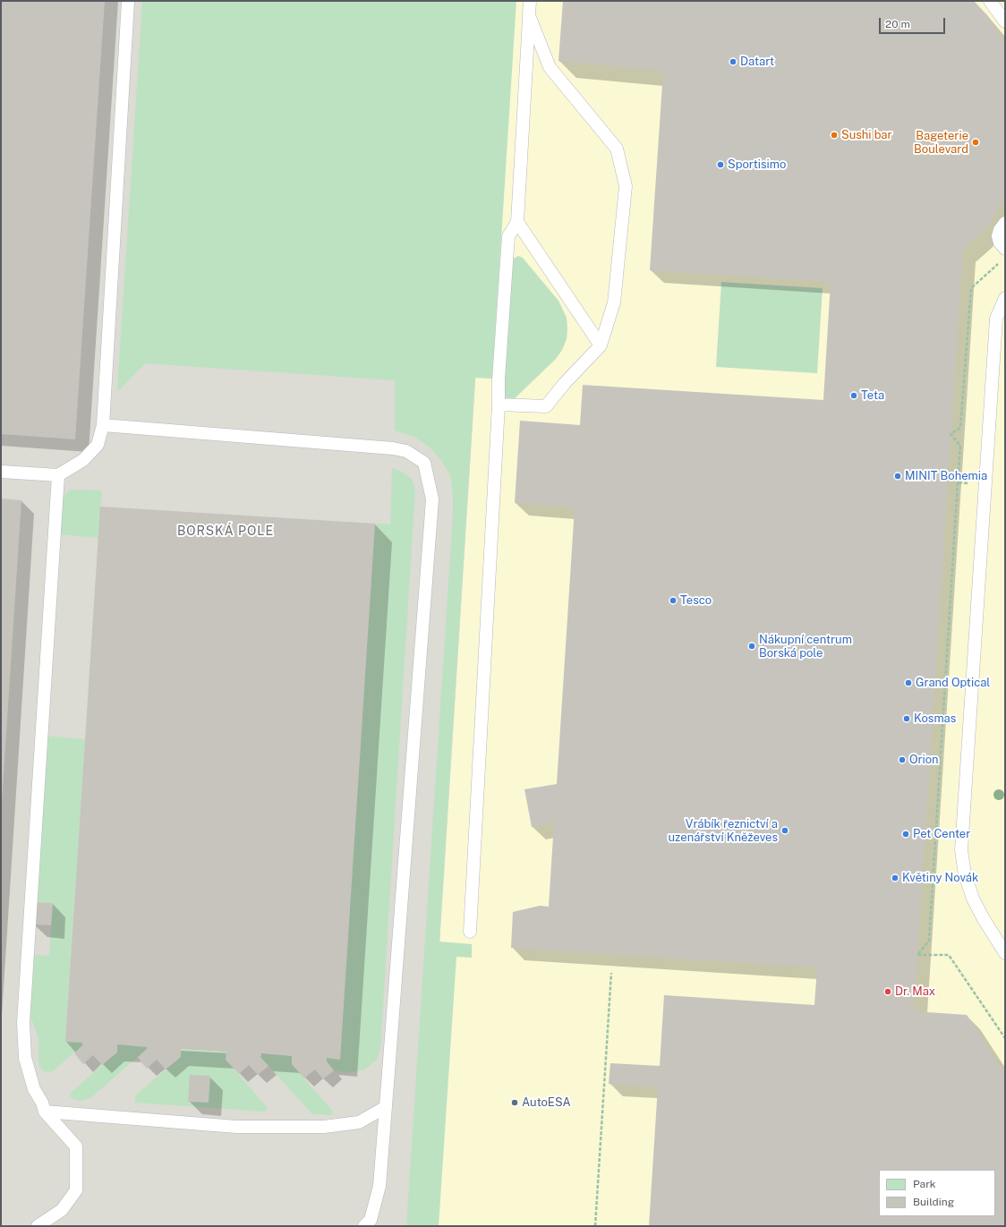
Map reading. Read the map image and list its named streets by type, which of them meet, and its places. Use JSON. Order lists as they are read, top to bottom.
{
  "districts": ["BORSKÁ POLE"],
  "places": [
    "Datart",
    "Sushi bar",
    "Bageterie Boulevard",
    "Sportisimo",
    "Teta",
    "MINIT Bohemia",
    "Tesco",
    "Nákupní centrum Borská pole",
    "Grand Optical",
    "Kosmas",
    "Orion",
    "Vrábík řeznictví a uzenářství Kněževes",
    "Pet Center",
    "Květiny Novák",
    "Dr. Max",
    "AutoESA"
  ],
  "legend": ["Park", "Building"],
  "scale_bar": "20 m"
}
